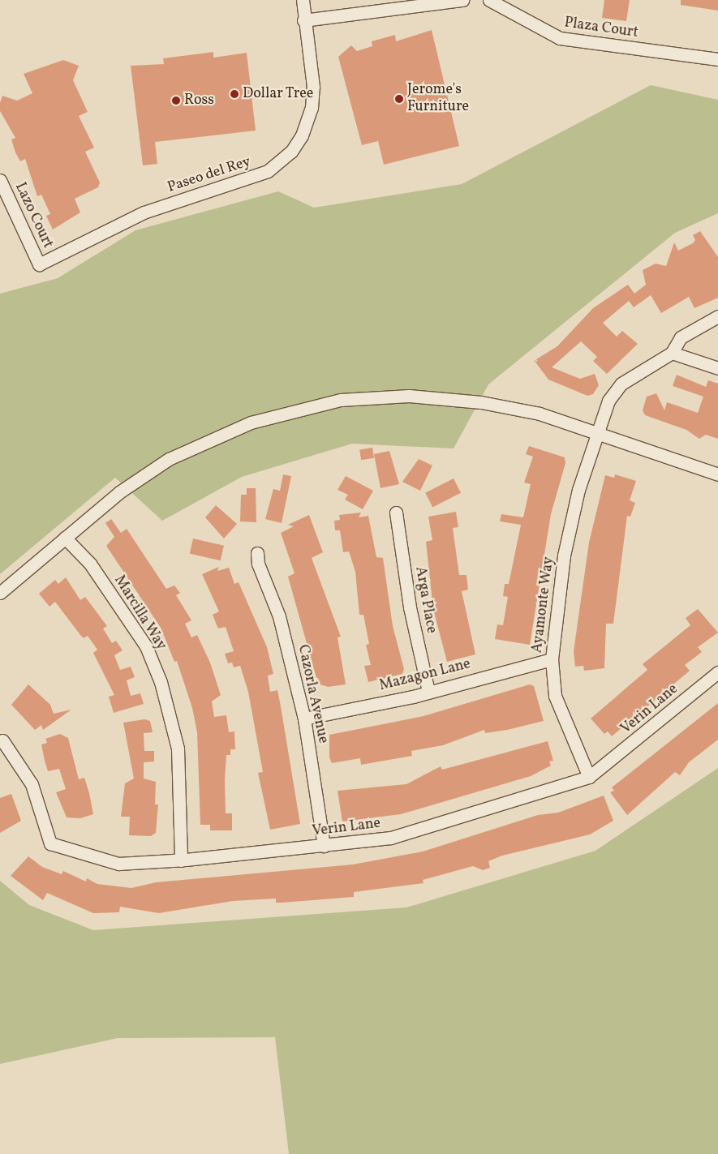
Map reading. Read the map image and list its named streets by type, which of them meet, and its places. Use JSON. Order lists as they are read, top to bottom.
{
  "streets": {
    "street": [
      "Plaza Court",
      "Paseo del Rey",
      "Lazo Court",
      "Arga Place",
      "Ayamonte Way",
      "Marcilla Way",
      "Mazagon Lane",
      "Cazorla Avenue",
      "Verin Lane"
    ]
  },
  "crossings": [
    ["Paseo del Rey", "Lazo Court"],
    ["Arga Place", "Mazagon Lane"],
    ["Ayamonte Way", "Mazagon Lane"],
    ["Ayamonte Way", "Verin Lane"],
    ["Marcilla Way", "Verin Lane"],
    ["Mazagon Lane", "Cazorla Avenue"],
    ["Cazorla Avenue", "Verin Lane"]
  ],
  "places": ["Dollar Tree", "Jerome's Furniture", "Ross"]
}
